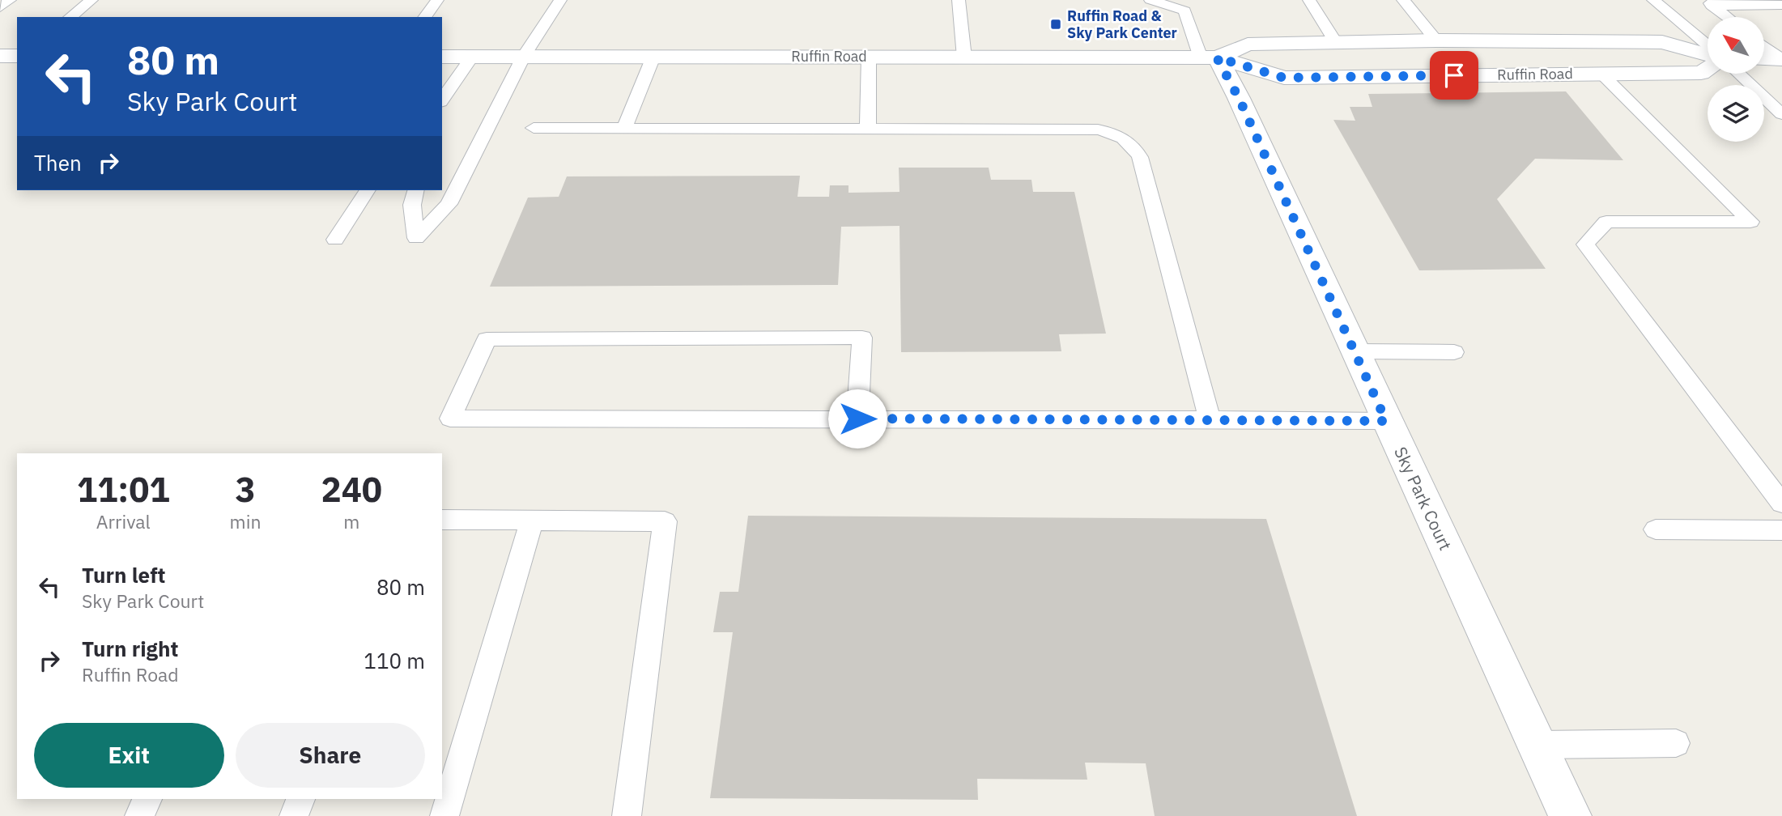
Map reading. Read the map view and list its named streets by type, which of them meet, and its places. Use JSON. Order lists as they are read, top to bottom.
{
  "streets": {
    "main road": ["Ruffin Road", "Sky Park Court"]
  },
  "crossings": [
    ["Ruffin Road", "Sky Park Court"]
  ],
  "places": {
    "transit": ["Ruffin Road & Sky Park Center"]
  },
  "north": "top left",
  "page": {
    "turn": ["80 m", "Sky Park Court"],
    "then": "Then",
    "eta": [
      "11:01",
      "Arrival",
      "3",
      "min",
      "240",
      "m"
    ],
    "list": [
      {
        "name": "Turn left",
        "note": "Sky Park Court",
        "value": "80 m"
      },
      {
        "name": "Turn right",
        "note": "Ruffin Road",
        "value": "110 m"
      }
    ],
    "buttons": ["Exit", "Share"]
  }
}
